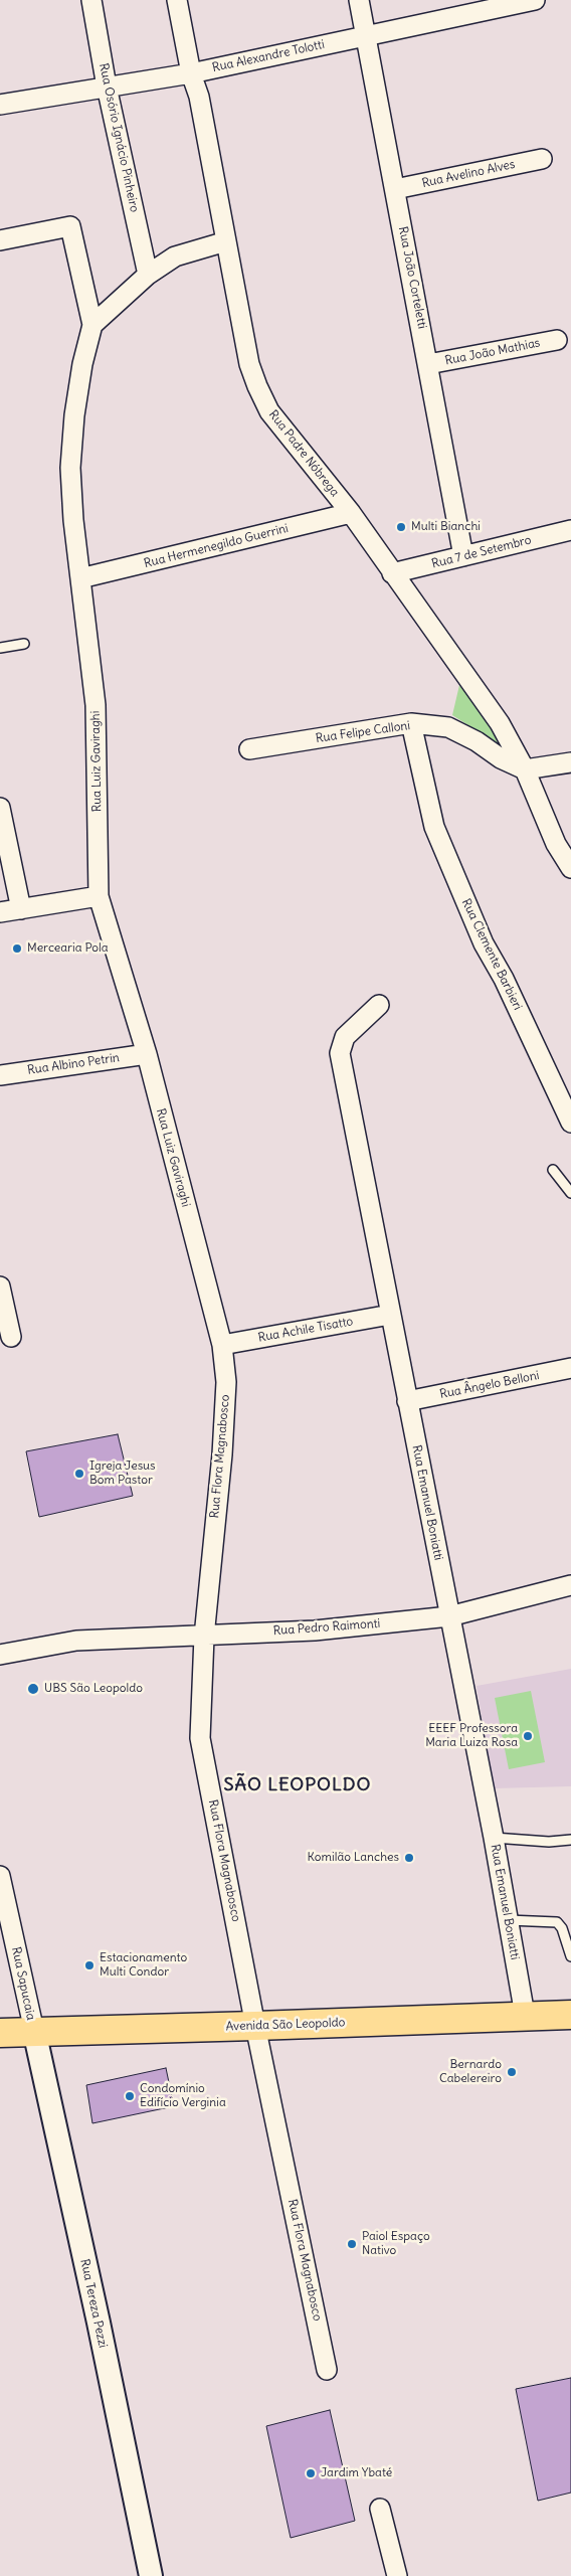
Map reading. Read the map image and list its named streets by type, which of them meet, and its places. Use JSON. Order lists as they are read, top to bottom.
{
  "streets": {
    "main road": ["Avenida São Leopoldo"],
    "street": [
      "Rua Alexandre Tolotti",
      "Rua Osório Ignácio Pinheiro",
      "Rua Avelino Alves",
      "Rua João Corteletti",
      "Rua João Mathias",
      "Rua Padre Nóbrega",
      "Rua Hermenegildo Guerrini",
      "Rua 7 de Setembro",
      "Rua Felipe Calloni",
      "Rua Luiz Gaviraghi",
      "Rua Clemente Barbieri",
      "Rua Albino Petrin",
      "Rua Achile Tisatto",
      "Rua Ângelo Belloni",
      "Rua Flora Magnabosco",
      "Rua Emanuel Boniatti",
      "Rua Pedro Raimonti",
      "Rua Sapucaia",
      "Rua Tereza Pezzi"
    ]
  },
  "crossings": [
    ["Rua Alexandre Tolotti", "Rua Osório Ignácio Pinheiro"],
    ["Rua Alexandre Tolotti", "Rua João Corteletti"],
    ["Rua Alexandre Tolotti", "Rua Padre Nóbrega"],
    ["Rua Avelino Alves", "Rua João Corteletti"],
    ["Rua João Corteletti", "Rua João Mathias"],
    ["Rua João Corteletti", "Rua 7 de Setembro"],
    ["Rua Padre Nóbrega", "Rua Hermenegildo Guerrini"],
    ["Rua Padre Nóbrega", "Rua 7 de Setembro"],
    ["Rua Padre Nóbrega", "Rua Felipe Calloni"],
    ["Rua Hermenegildo Guerrini", "Rua Luiz Gaviraghi"],
    ["Rua Felipe Calloni", "Rua Clemente Barbieri"],
    ["Rua Luiz Gaviraghi", "Rua Albino Petrin"],
    ["Rua Luiz Gaviraghi", "Rua Achile Tisatto"],
    ["Rua Luiz Gaviraghi", "Rua Flora Magnabosco"],
    ["Rua Achile Tisatto", "Rua Flora Magnabosco"],
    ["Rua Achile Tisatto", "Rua Emanuel Boniatti"],
    ["Rua Ângelo Belloni", "Rua Emanuel Boniatti"],
    ["Rua Flora Magnabosco", "Rua Pedro Raimonti"],
    ["Rua Flora Magnabosco", "Avenida São Leopoldo"],
    ["Rua Emanuel Boniatti", "Rua Pedro Raimonti"],
    ["Rua Emanuel Boniatti", "Avenida São Leopoldo"],
    ["Rua Sapucaia", "Avenida São Leopoldo"],
    ["Rua Sapucaia", "Rua Tereza Pezzi"],
    ["Avenida São Leopoldo", "Rua Tereza Pezzi"]
  ],
  "districts": ["SÃO LEOPOLDO"],
  "places": [
    "Multi Bianchi",
    "Mercearia Pola",
    "Igreja Jesus Bom Pastor",
    "UBS São Leopoldo",
    "EEEF Professora Maria Luiza Rosa",
    "Komilão Lanches",
    "Estacionamento Multi Condor",
    "Bernardo Cabelereiro",
    "Condomínio Edifício Verginia",
    "Paiol Espaço Nativo",
    "Jardim Ybaté"
  ]
}
